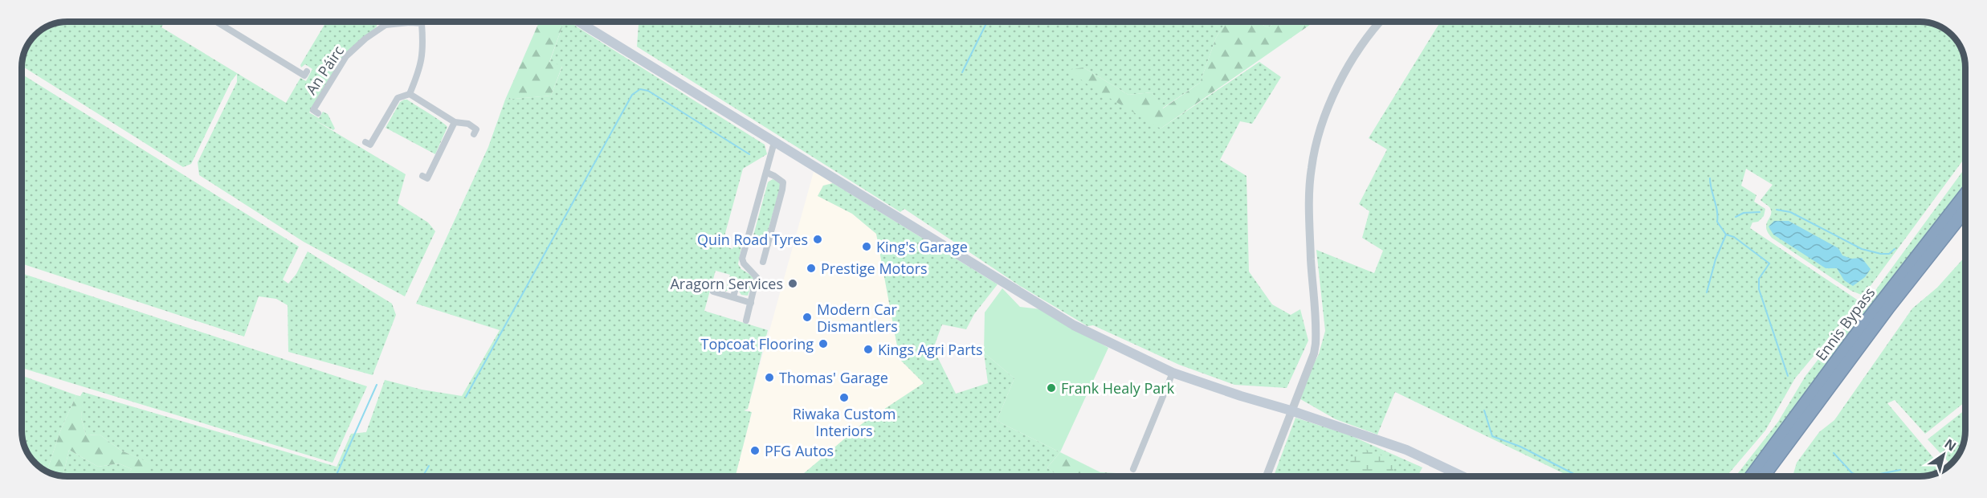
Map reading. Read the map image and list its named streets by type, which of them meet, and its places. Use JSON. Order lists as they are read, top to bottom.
{
  "streets": {
    "highway": ["Ennis Bypass"],
    "street": ["An Páirc"]
  },
  "places": [
    "Quin Road Tyres",
    "King's Garage",
    "Prestige Motors",
    "Aragorn Services",
    "Modern Car Dismantlers",
    "Topcoat Flooring",
    "Kings Agri Parts",
    "Thomas' Garage",
    "Frank Healy Park",
    "Riwaka Custom Interiors",
    "PFG Autos"
  ],
  "north": "top right"
}
